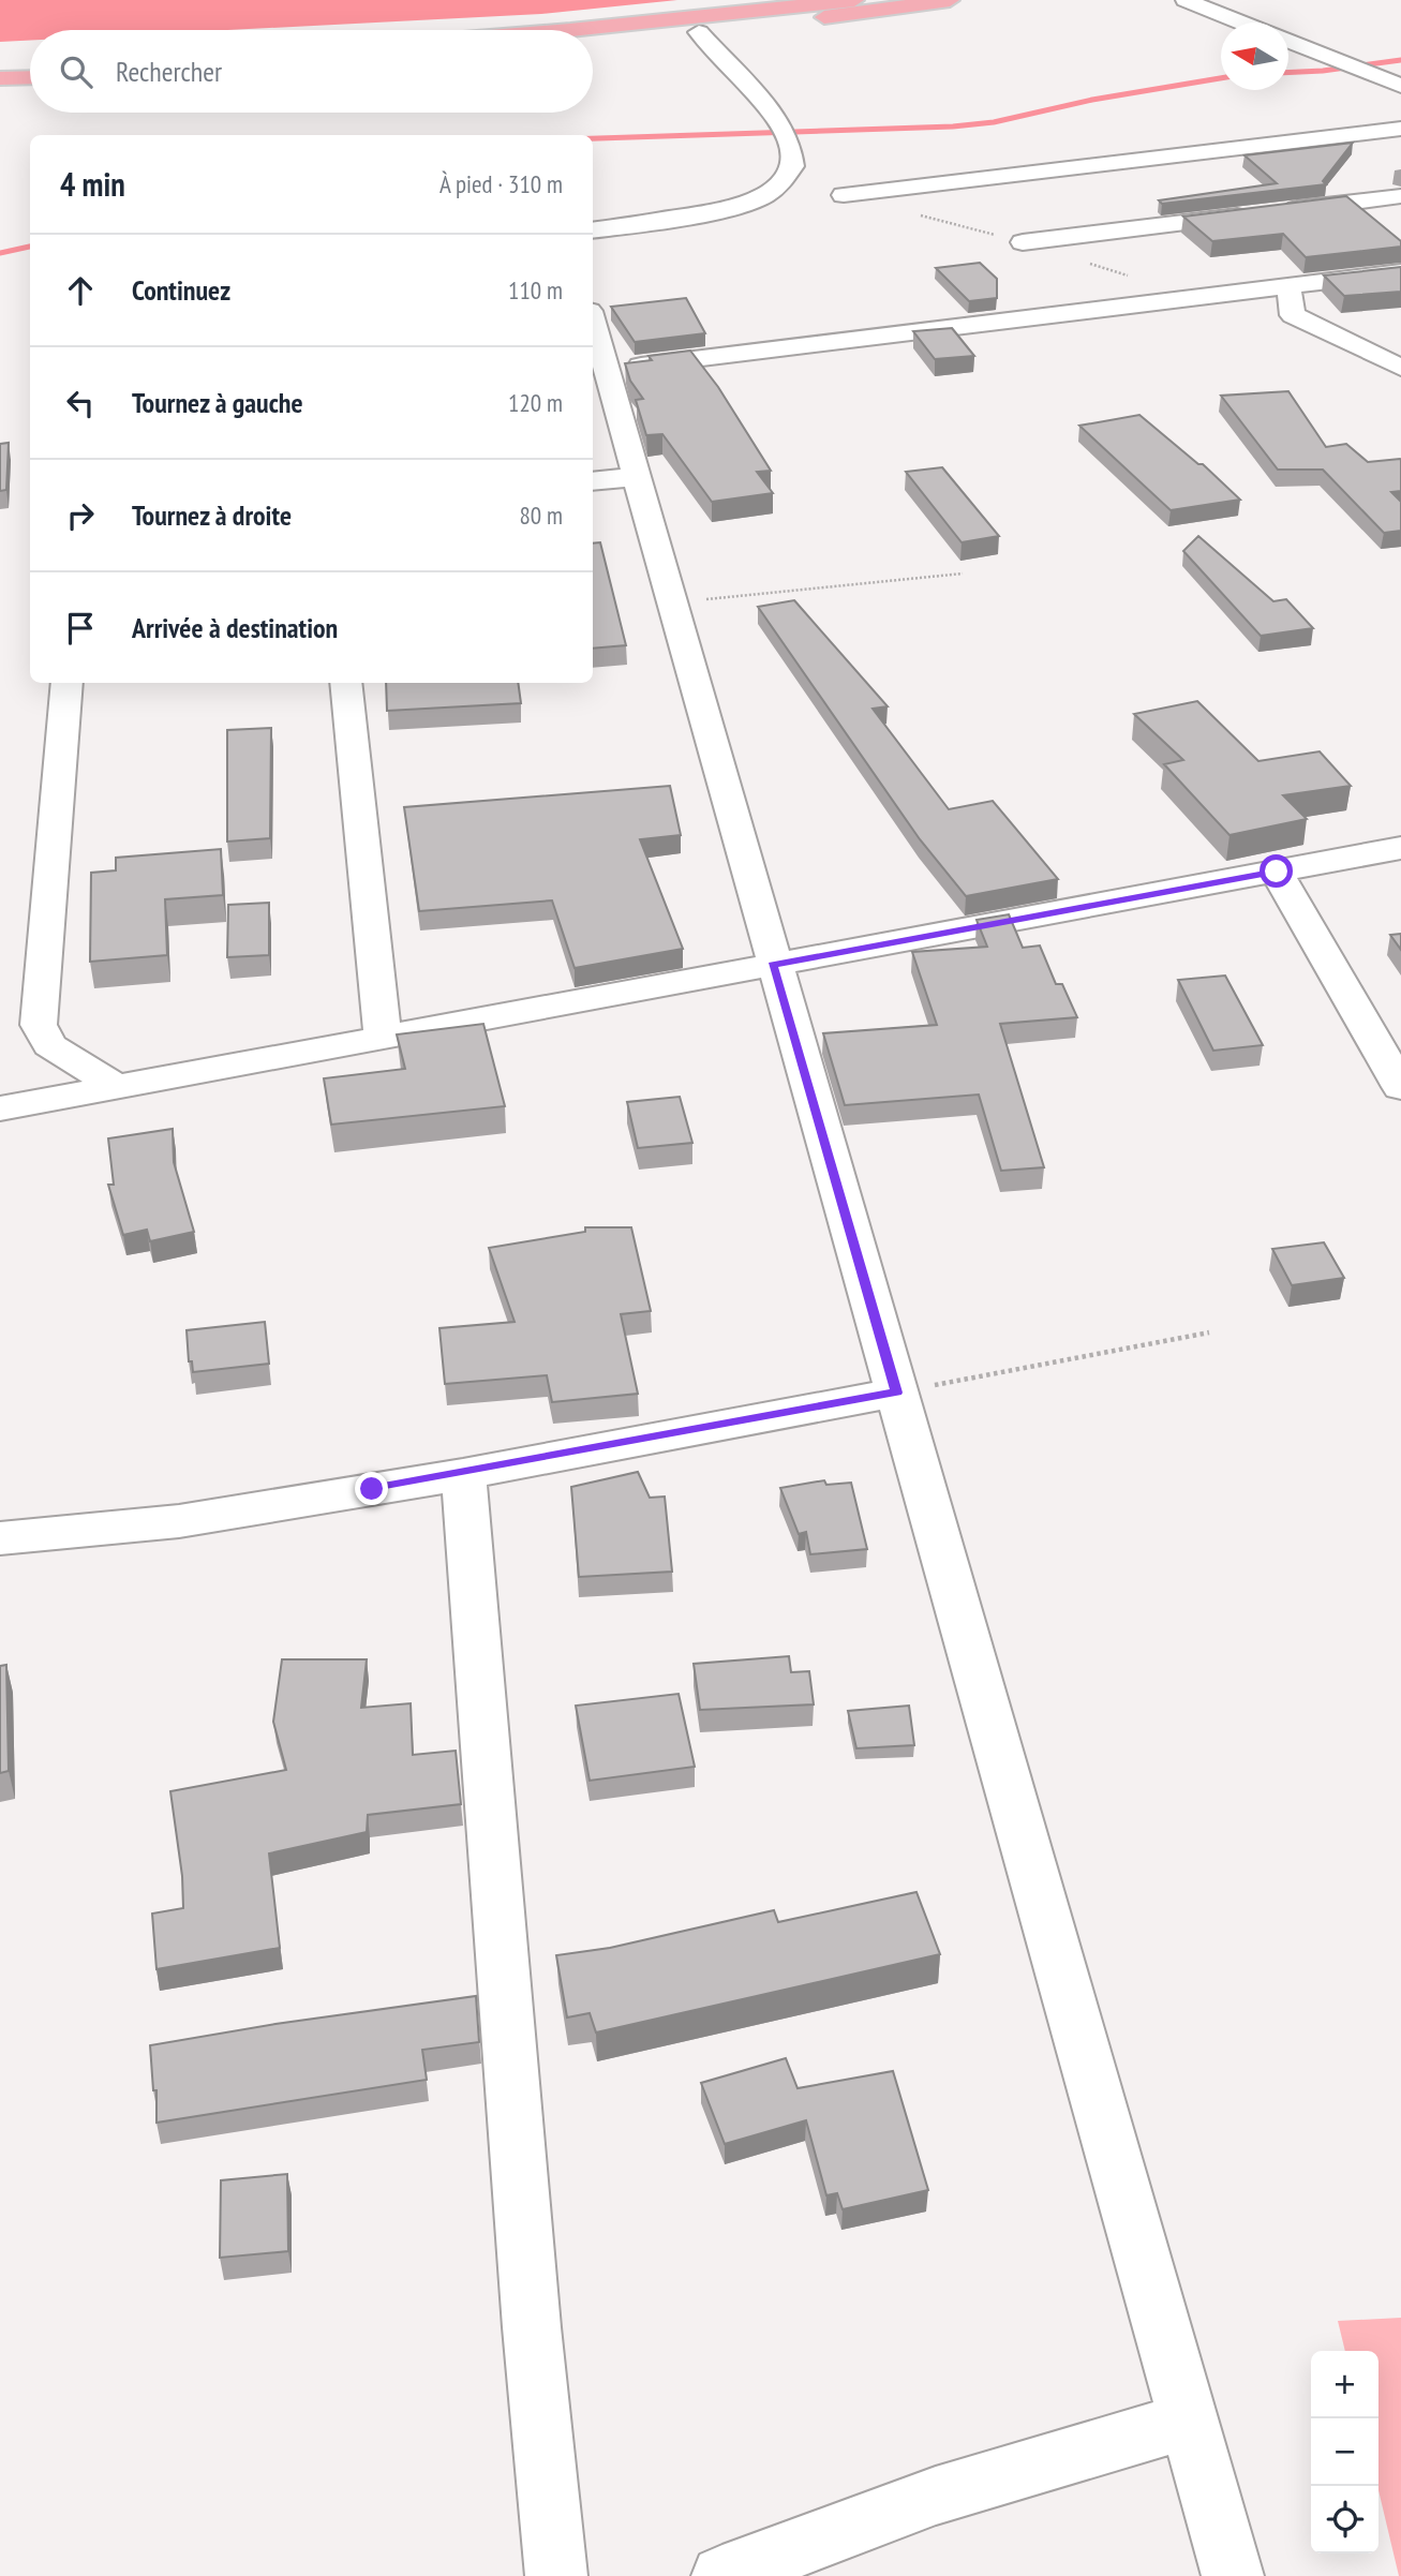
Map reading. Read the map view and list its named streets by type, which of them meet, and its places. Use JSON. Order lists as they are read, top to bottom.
{
  "north": "left",
  "page": {
    "search": "Rechercher",
    "heading": ["4 min", "À pied · 310 m"],
    "list": [
      ["Continuez", "110 m"],
      ["Tournez à gauche", "120 m"],
      ["Tournez à droite", "80 m"],
      "Arrivée à destination"
    ],
    "map_buttons": ["+", "−"]
  }
}
